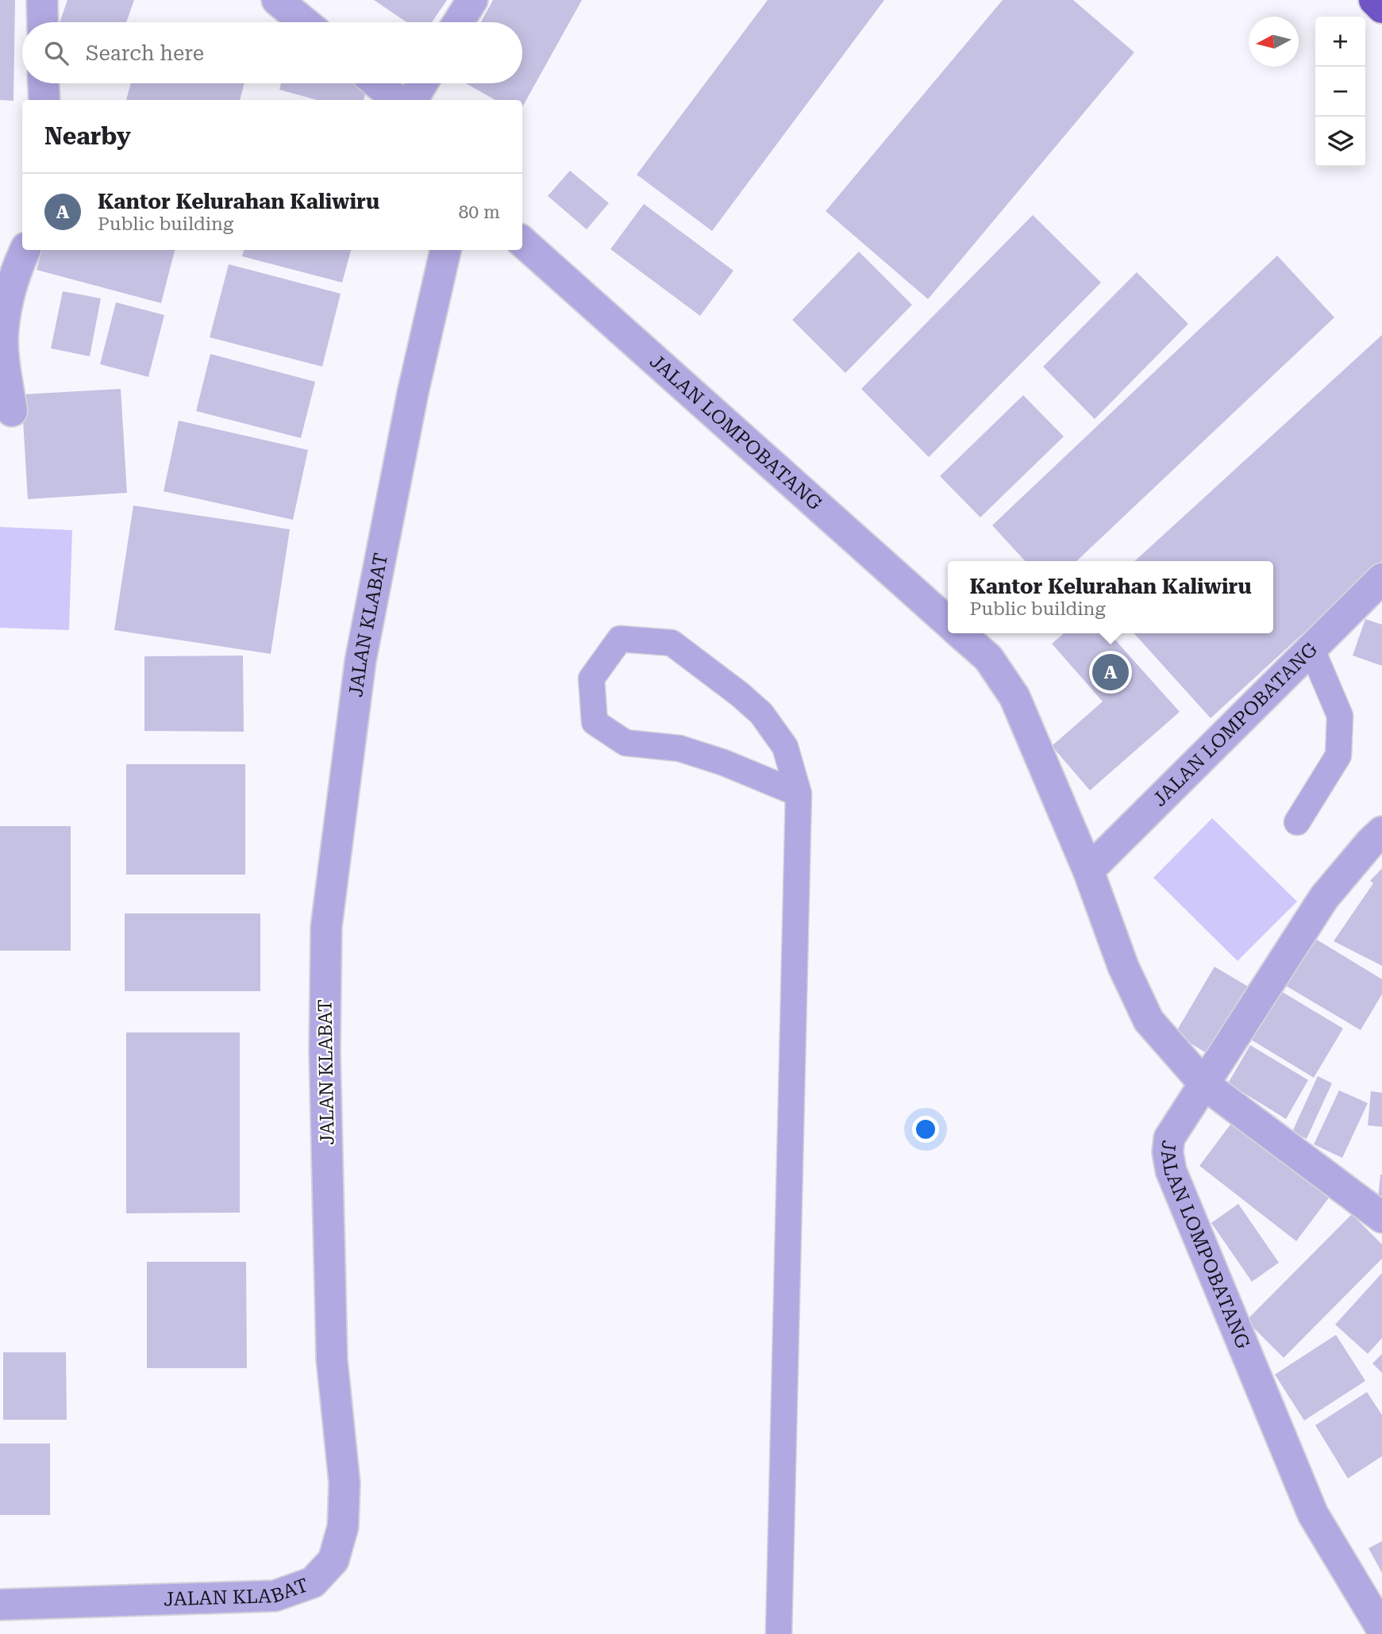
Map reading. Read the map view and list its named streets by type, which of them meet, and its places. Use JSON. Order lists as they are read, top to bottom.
{
  "streets": {
    "street": ["JALAN LOMPOBATANG", "JALAN KLABAT"]
  },
  "north": "left",
  "page": {
    "map_buttons": ["+", "−"],
    "search": "Search here",
    "heading": "Nearby",
    "list": [
      {
        "mark": "A",
        "name": "Kantor Kelurahan Kaliwiru",
        "note": "Public building",
        "value": "80 m"
      }
    ],
    "popup": ["Kantor Kelurahan Kaliwiru", "Public building"],
    "pins": "A"
  }
}
